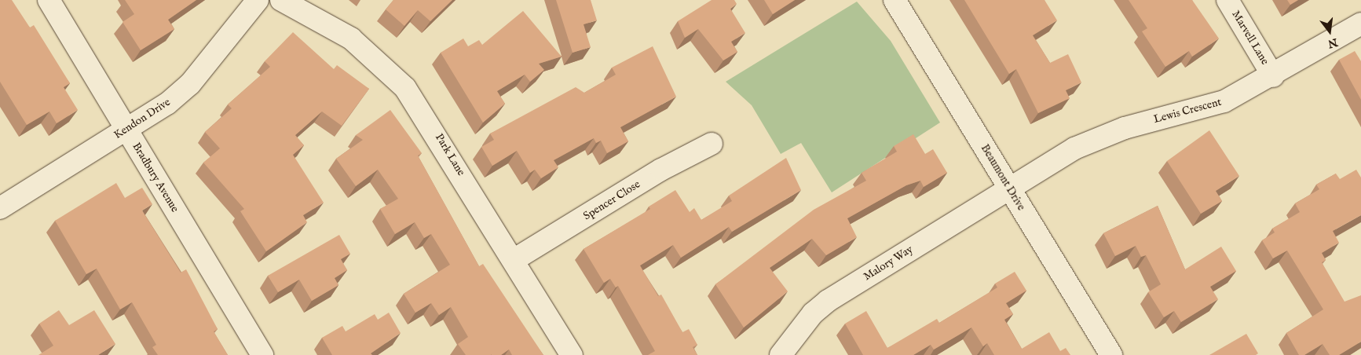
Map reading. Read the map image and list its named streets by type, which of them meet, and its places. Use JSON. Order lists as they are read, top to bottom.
{
  "streets": {
    "street": [
      "Marvell Lane",
      "Lewis Crescent",
      "Kendon Drive",
      "Park Lane",
      "Bradbury Avenue",
      "Beaumont Drive",
      "Spencer Close",
      "Malory Way"
    ]
  },
  "crossings": [
    ["Marvell Lane", "Lewis Crescent"],
    ["Lewis Crescent", "Beaumont Drive"],
    ["Lewis Crescent", "Malory Way"],
    ["Kendon Drive", "Bradbury Avenue"],
    ["Park Lane", "Spencer Close"],
    ["Beaumont Drive", "Malory Way"]
  ],
  "north": "bottom"
}
